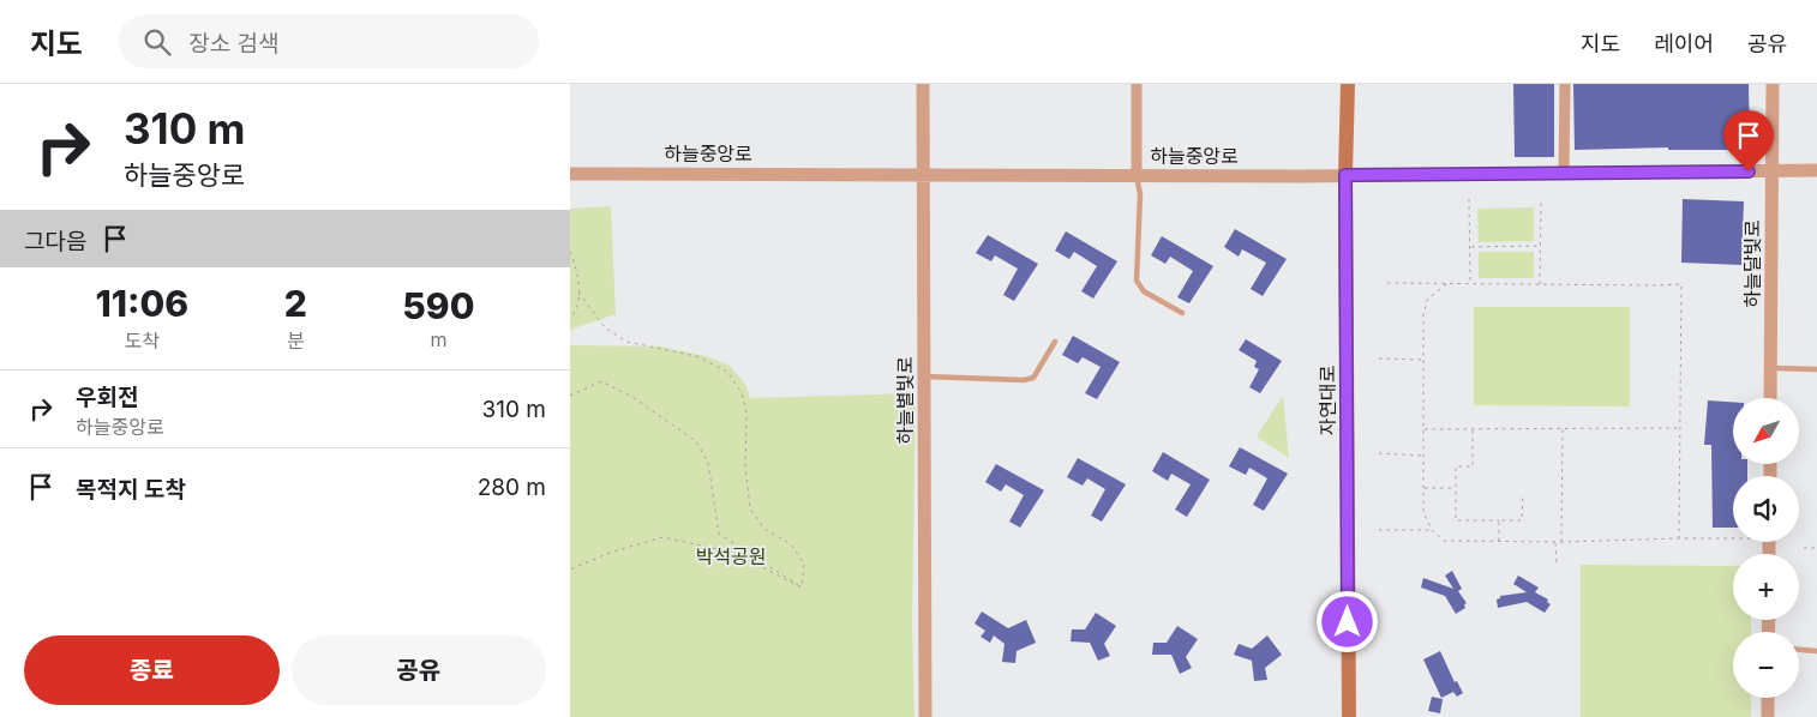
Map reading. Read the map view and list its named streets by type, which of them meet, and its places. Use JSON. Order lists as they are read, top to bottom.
{
  "streets": {
    "main road": ["자연대로"],
    "street": ["하늘중앙로", "하늘달빛로", "하늘별빛로"]
  },
  "crossings": [
    ["하늘중앙로", "하늘달빛로"],
    ["하늘중앙로", "하늘별빛로"],
    ["하늘중앙로", "자연대로"]
  ],
  "parks": ["박석공원"],
  "north": "bottom left",
  "page": {
    "header": "지도",
    "search": "장소 검색",
    "nav": ["지도", "레이어", "공유"],
    "turn": ["310 m", "하늘중앙로"],
    "then": "그다음",
    "eta": [
      "11:06",
      "도착",
      "2",
      "분",
      "590",
      "m"
    ],
    "list": [
      {
        "name": "우회전",
        "note": "하늘중앙로",
        "value": "310 m"
      },
      {
        "name": "목적지 도착",
        "value": "280 m"
      }
    ],
    "map_buttons": ["+", "−"],
    "buttons": ["종료", "공유"]
  }
}
